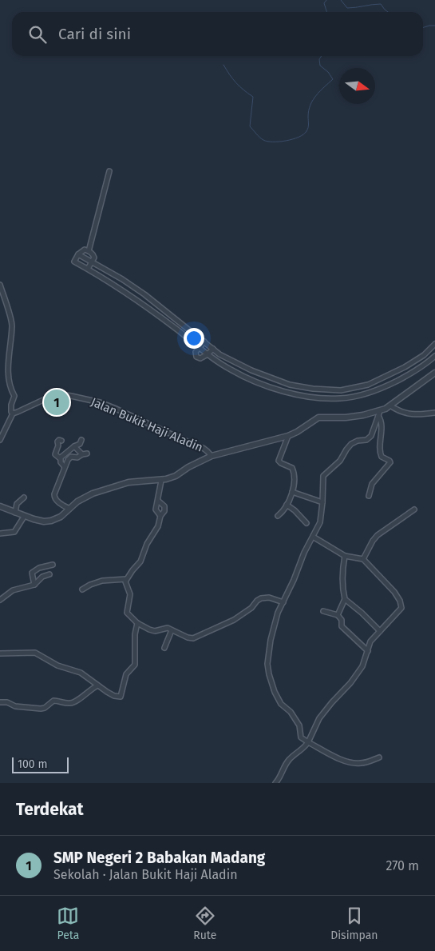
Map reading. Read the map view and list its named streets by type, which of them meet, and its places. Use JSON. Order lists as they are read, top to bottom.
{
  "streets": {
    "street": ["Jalan Bukit Haji Aladin"]
  },
  "scale_bar": "100 m",
  "north": "right",
  "page": {
    "search": "Cari di sini",
    "pins": "1",
    "scale": "100 m",
    "heading": "Terdekat",
    "list": [
      {
        "mark": "1",
        "name": "SMP Negeri 2 Babakan Madang",
        "note": "Sekolah · Jalan Bukit Haji Aladin",
        "value": "270 m"
      }
    ],
    "nav": ["Peta", "Rute", "Disimpan"]
  }
}
